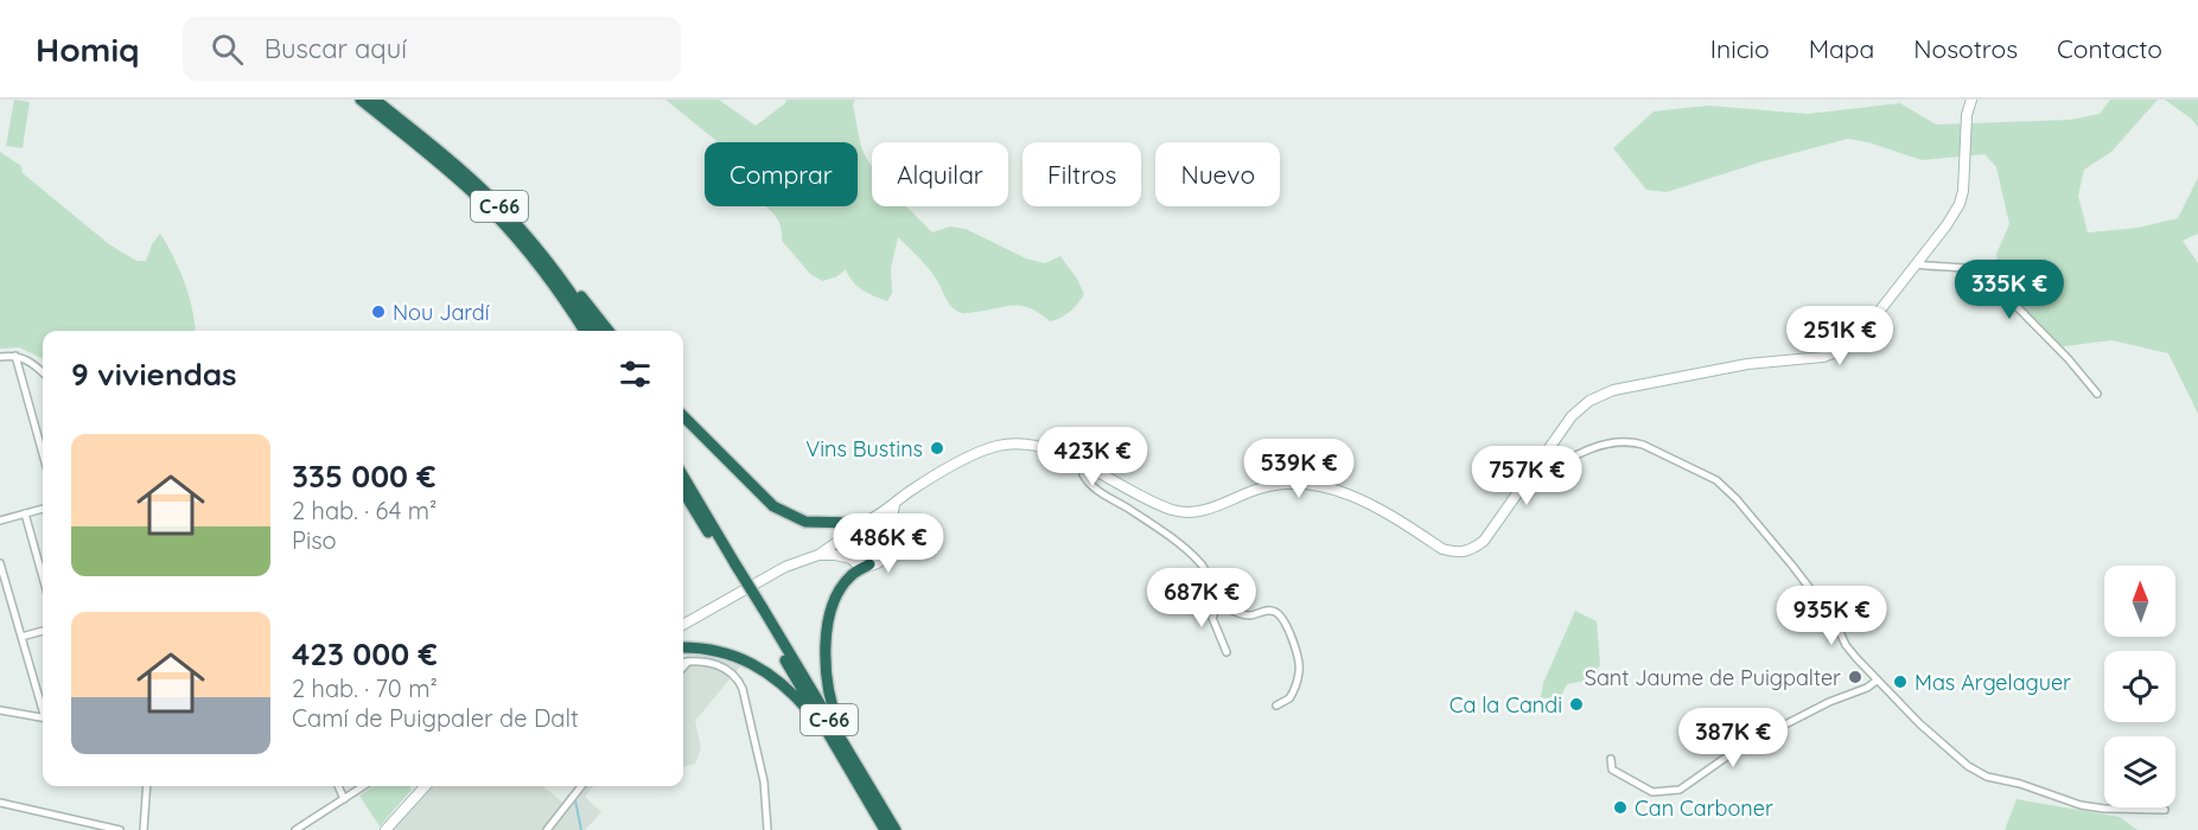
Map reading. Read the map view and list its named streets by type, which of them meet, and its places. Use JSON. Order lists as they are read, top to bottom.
{
  "streets": {
    "highway": ["C-66"]
  },
  "places": [
    "Nou Jardí",
    "Vins Bustins",
    "Sant Jaume de Puigpalter",
    "Mas Argelaguer",
    "Ca la Candi",
    "Can Carboner"
  ],
  "north": "top",
  "page": {
    "header": "Homiq",
    "search": "Buscar aquí",
    "nav": [
      "Inicio",
      "Mapa",
      "Nosotros",
      "Contacto"
    ],
    "chip": [
      "Comprar",
      "Alquilar",
      "Filtros",
      "Nuevo"
    ],
    "price": [
      "335K €",
      "251K €",
      "423K €",
      "539K €",
      "757K €",
      "486K €",
      "687K €",
      "935K €",
      "387K €"
    ],
    "heading": "9 viviendas",
    "list": [
      {
        "name": "335 000 €",
        "note": "2 hab. · 64 m² · Piso"
      },
      {
        "name": "423 000 €",
        "note": "2 hab. · 70 m² · Camí de Puigpaler de Dalt"
      }
    ]
  }
}
